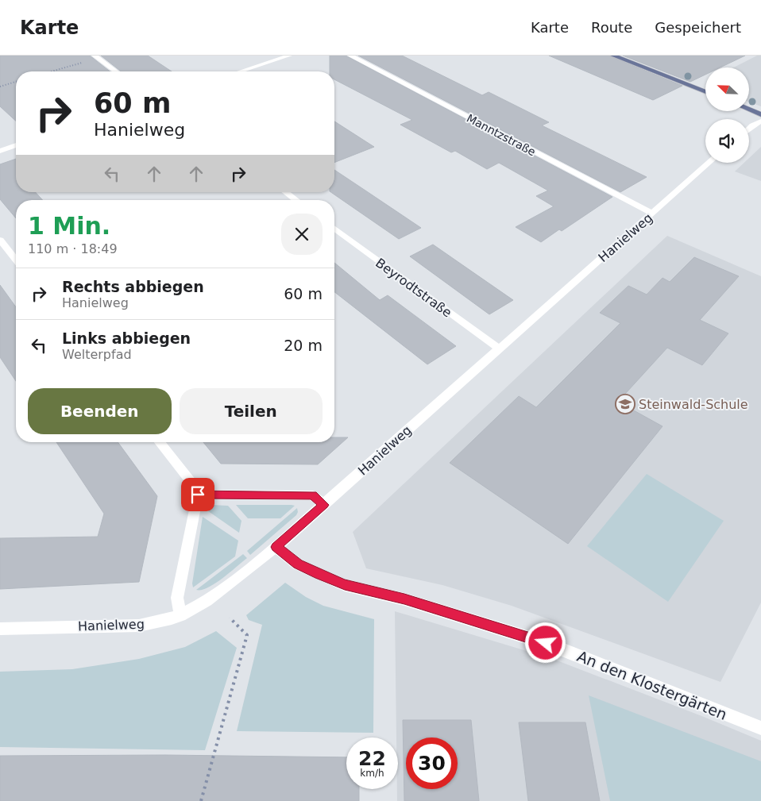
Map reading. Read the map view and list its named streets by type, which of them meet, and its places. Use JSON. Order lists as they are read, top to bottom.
{
  "streets": {
    "street": [
      "Manntzstraße",
      "Hanielweg",
      "Beyrodtstraße",
      "An den Klostergärten"
    ]
  },
  "crossings": [
    ["Manntzstraße", "Hanielweg"],
    ["Hanielweg", "Beyrodtstraße"],
    ["Hanielweg", "An den Klostergärten"]
  ],
  "places": {
    "school or university": ["Steinwald-Schule"]
  },
  "north": "top left",
  "page": {
    "header": "Karte",
    "nav": ["Karte", "Route", "Gespeichert"],
    "turn": ["60 m", "Hanielweg"],
    "heading": ["1 Min.", "110 m · 18:49"],
    "list": [
      {
        "name": "Rechts abbiegen",
        "note": "Hanielweg",
        "value": "60 m"
      },
      {
        "name": "Links abbiegen",
        "note": "Welterpfad",
        "value": "20 m"
      }
    ],
    "buttons": ["Beenden", "Teilen"],
    "speed": "22 km/h",
    "limit": "30"
  }
}
